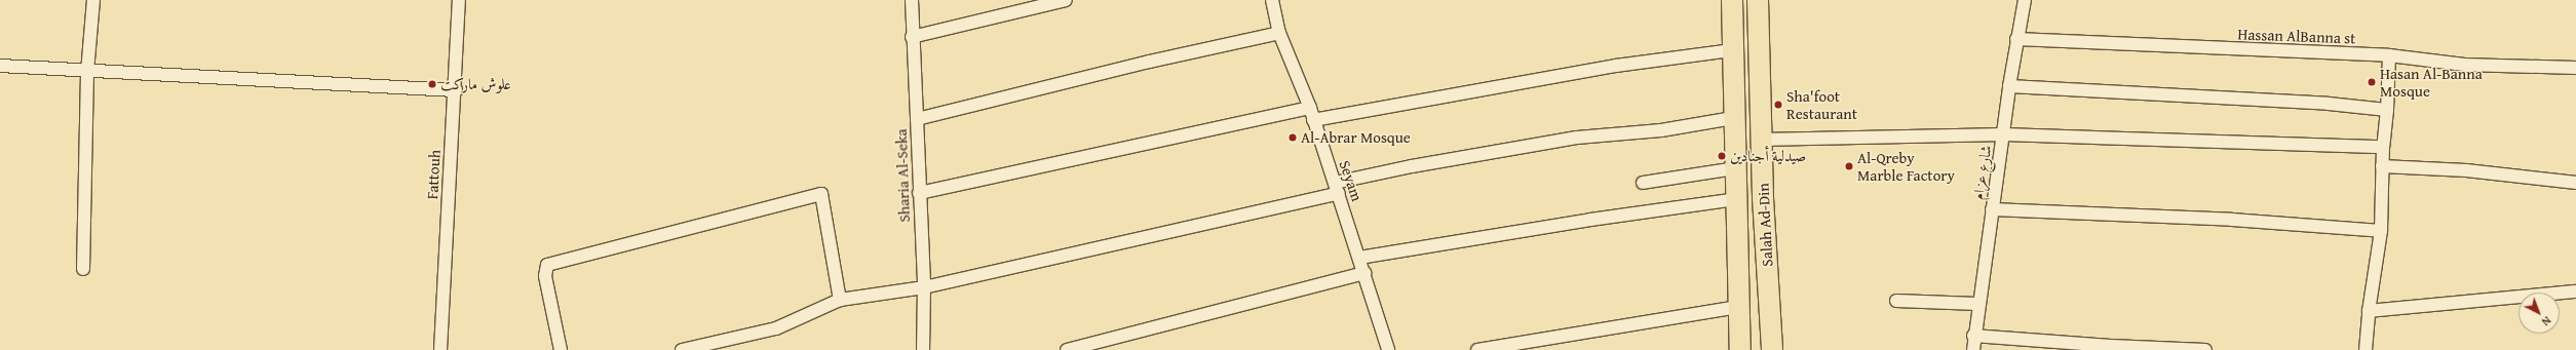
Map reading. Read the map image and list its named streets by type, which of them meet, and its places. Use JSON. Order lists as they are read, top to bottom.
{
  "streets": {
    "highway": ["Salah Ad-Din"],
    "street": [
      "Hassan AlBanna st",
      "شارع عزام",
      "Fattouh",
      "Sharia Al-Seka",
      "Seyam"
    ]
  },
  "crossings": [
    ["Hassan AlBanna st", "شارع عزام"]
  ],
  "places": [
    "Hasan Al-Banna Mosque",
    "علوش ماركت",
    "Sha'foot Restaurant",
    "Al-Abrar Mosque",
    "صيدلية أجنادين",
    "Al-Qreby Marble Factory"
  ],
  "north": "bottom right"
}
